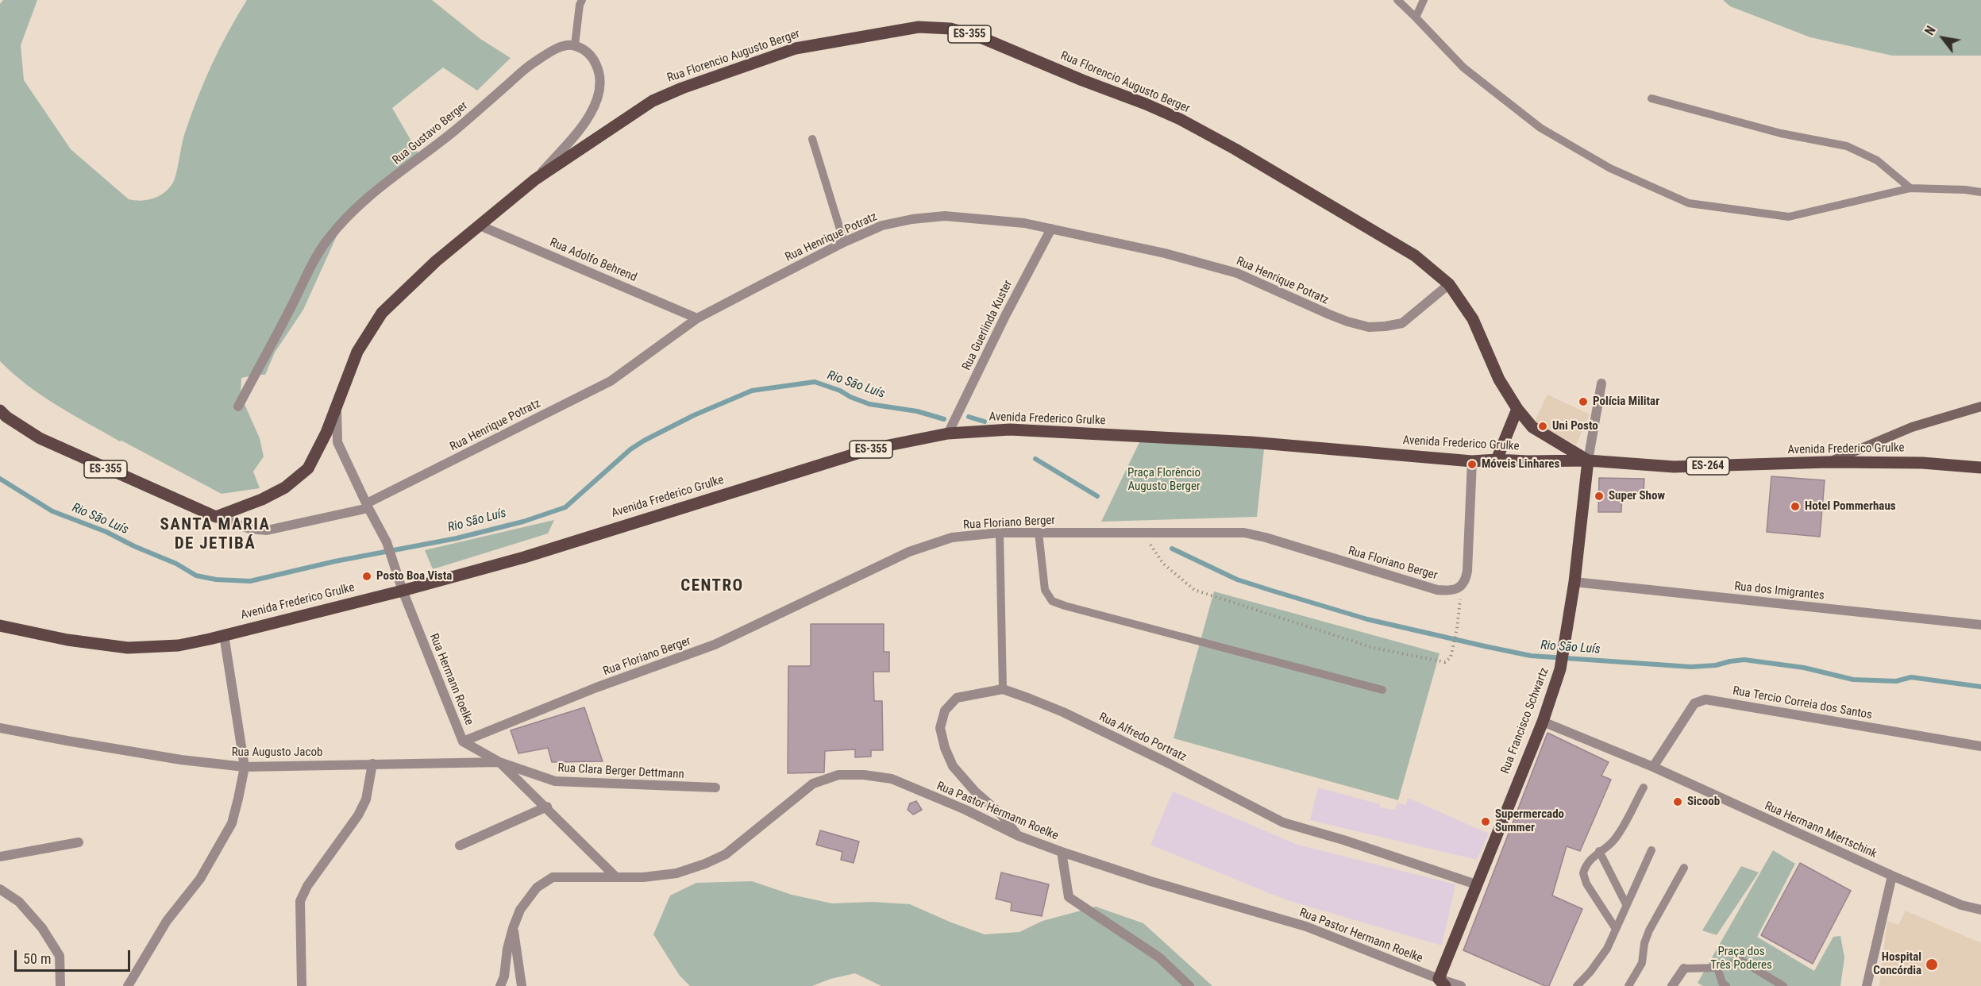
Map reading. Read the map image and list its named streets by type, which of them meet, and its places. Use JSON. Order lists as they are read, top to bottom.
{
  "streets": {
    "main road": [
      "ES-355",
      "Rua Florencio Augusto Berger",
      "Avenida Frederico Grulke",
      "ES-264",
      "Rua Francisco Schwartz"
    ],
    "street": [
      "Rua Gustavo Berger",
      "Rua Henrique Potratz",
      "Rua Adolfo Behrend",
      "Rua Guerlinda Kuster",
      "Rua Floriano Berger",
      "Rua dos Imigrantes",
      "Rua Hermann Roelke",
      "Rua Tercio Correia dos Santos",
      "Rua Alfredo Portratz",
      "Rua Augusto Jacob",
      "Rua Clara Berger Dettmann",
      "Rua Pastor Hermann Roelke",
      "Rua Hermann Miertschink"
    ]
  },
  "crossings": [
    ["ES-355", "Rua Florencio Augusto Berger"],
    ["ES-355", "Rua Henrique Potratz"],
    ["Rua Florencio Augusto Berger", "Rua Henrique Potratz"],
    ["Rua Florencio Augusto Berger", "Rua Adolfo Behrend"],
    ["Rua Florencio Augusto Berger", "Avenida Frederico Grulke"],
    ["Rua Florencio Augusto Berger", "Rua Hermann Roelke"],
    ["Rua Florencio Augusto Berger", "Rua Francisco Schwartz"],
    ["Rua Henrique Potratz", "Rua Adolfo Behrend"],
    ["Rua Henrique Potratz", "Rua Guerlinda Kuster"],
    ["Rua Henrique Potratz", "Rua Hermann Roelke"],
    ["Rua Guerlinda Kuster", "Avenida Frederico Grulke"],
    ["Avenida Frederico Grulke", "Rua Hermann Roelke"],
    ["Avenida Frederico Grulke", "Rua Francisco Schwartz"],
    ["Rua Floriano Berger", "Rua Hermann Roelke"],
    ["Rua dos Imigrantes", "Rua Francisco Schwartz"],
    ["Rua Hermann Roelke", "Rua Augusto Jacob"],
    ["Rua Hermann Roelke", "Rua Clara Berger Dettmann"],
    ["Rua Hermann Roelke", "Rua Pastor Hermann Roelke"],
    ["Rua Tercio Correia dos Santos", "Rua Hermann Miertschink"],
    ["Rua Francisco Schwartz", "Rua Alfredo Portratz"],
    ["Rua Francisco Schwartz", "Rua Pastor Hermann Roelke"],
    ["Rua Francisco Schwartz", "Rua Hermann Miertschink"],
    ["Rua Augusto Jacob", "Rua Clara Berger Dettmann"]
  ],
  "districts": ["SANTA MARIA DE JETIBÁ", "CENTRO"],
  "water": ["Rio São Luís"],
  "parks": ["Praça Florêncio Augusto Berger", "Praça dos Três Poderes"],
  "places": [
    "Polícia Militar",
    "Uni Posto",
    "Móveis Linhares",
    "Super Show",
    "Hotel Pommerhaus",
    "Posto Boa Vista",
    "Sicoob",
    "Supermercado Summer",
    "Hospital Concórdia"
  ],
  "scale_bar": "50 m",
  "north": "top left"
}
